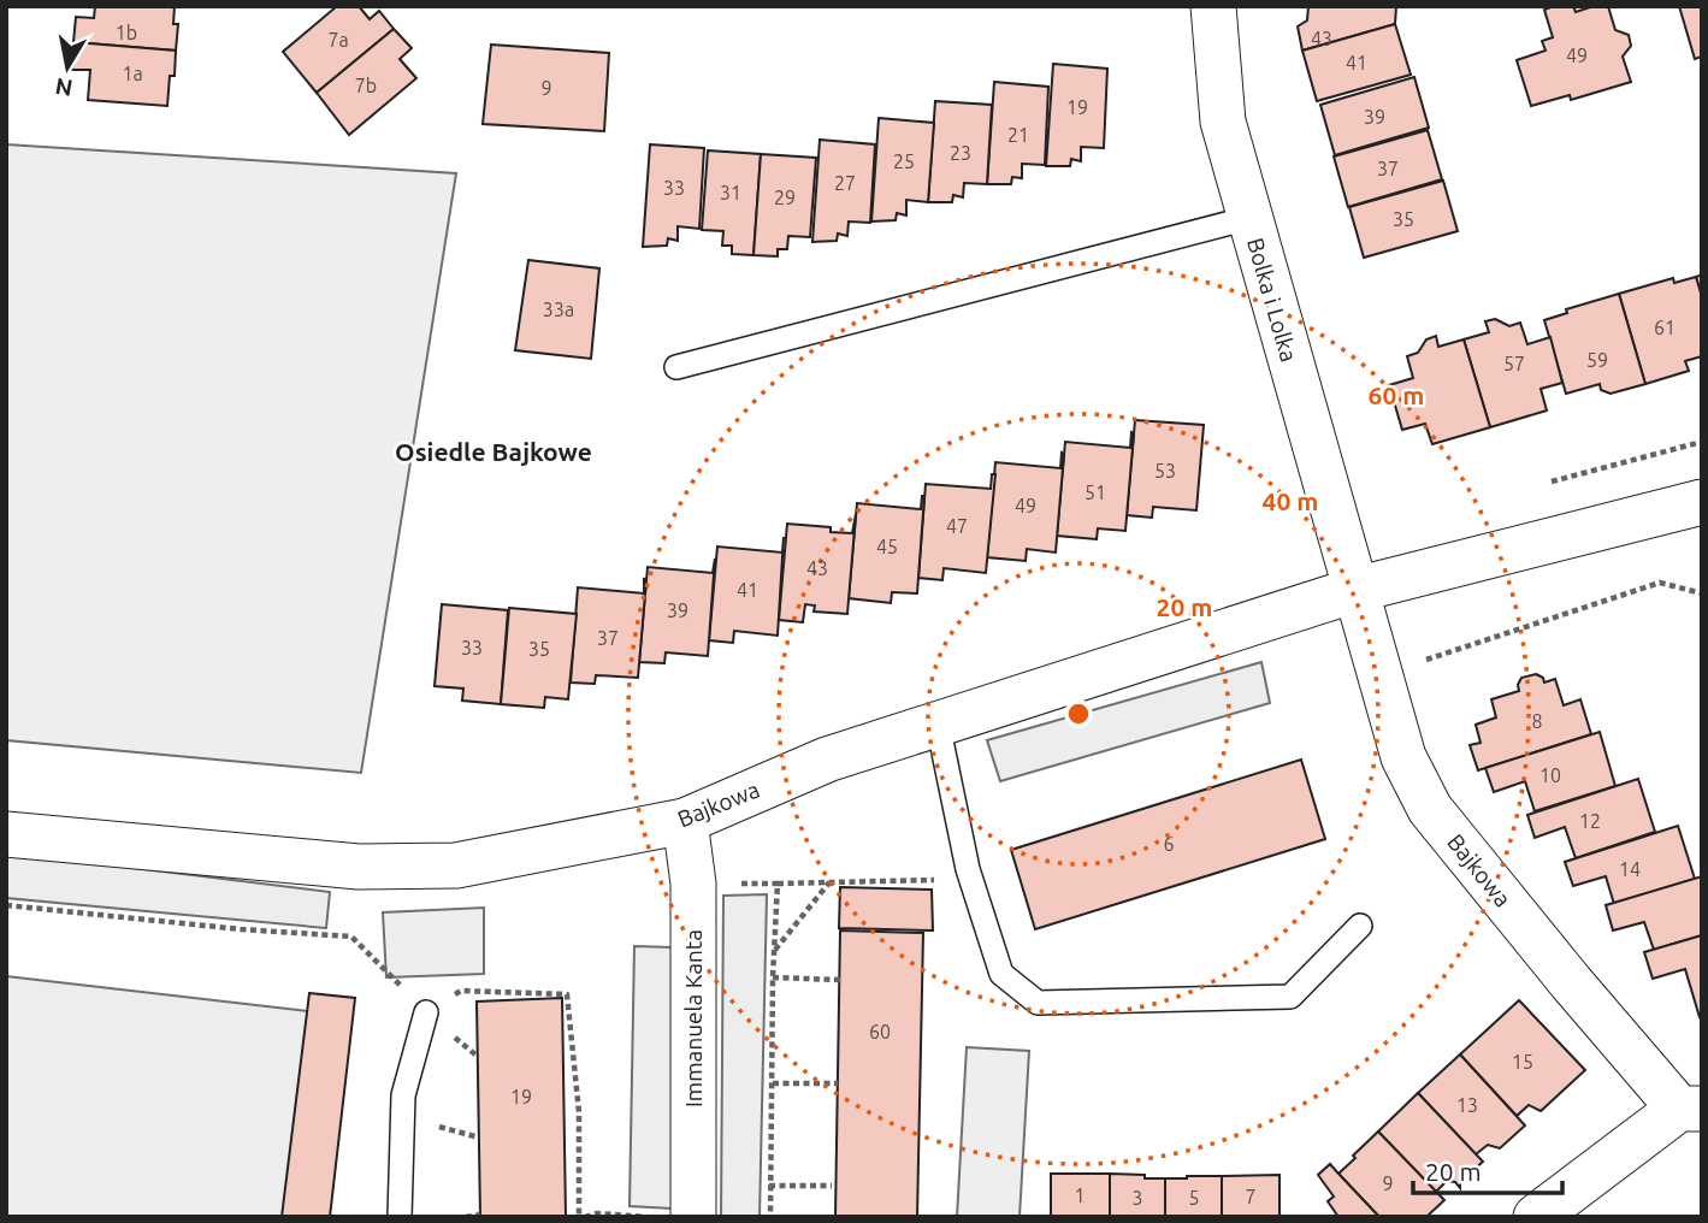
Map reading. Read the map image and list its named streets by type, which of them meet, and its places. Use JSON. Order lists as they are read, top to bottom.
{
  "streets": {
    "street": ["Bolka i Lolka", "Bajkowa", "Immanuela Kanta"]
  },
  "crossings": [
    ["Bolka i Lolka", "Bajkowa"],
    ["Bajkowa", "Immanuela Kanta"]
  ],
  "districts": ["Osiedle Bajkowe"],
  "house_numbers": [
    "1b",
    "43",
    "7a",
    "49",
    "41",
    "1a",
    "7b",
    "9",
    "19",
    "39",
    "21",
    "23",
    "25",
    "37",
    "27",
    "33",
    "31",
    "29",
    "35",
    "33a",
    "61",
    "59",
    "57",
    "53",
    "51",
    "49",
    "47",
    "45",
    "43",
    "41",
    "39",
    "37",
    "33",
    "35",
    "8",
    "10",
    "12",
    "6",
    "14",
    "60",
    "15",
    "19",
    "13",
    "9",
    "1",
    "7",
    "3",
    "5"
  ],
  "scale_bar": "20 m",
  "north": "bottom",
  "rings": ["60 m", "40 m", "20 m"]
}
